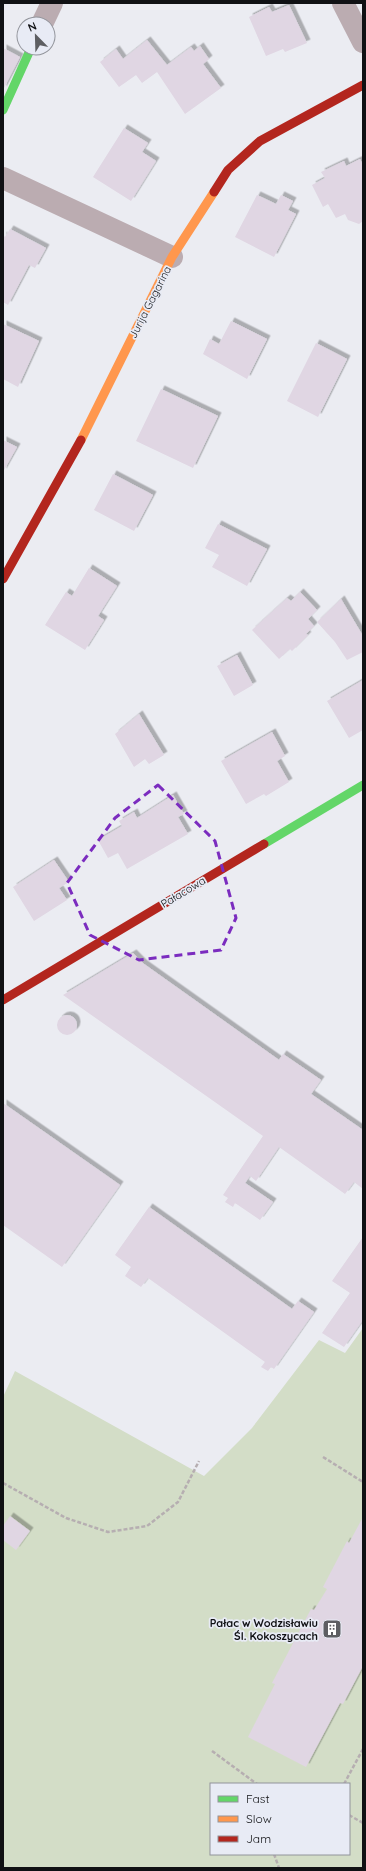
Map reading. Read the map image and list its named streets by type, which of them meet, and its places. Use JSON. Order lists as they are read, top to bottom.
{
  "streets": {
    "street": ["Jurija Gagarina", "Pałacowa"]
  },
  "places": {
    "building": ["Pałac w Wodzisławiu Śl. Kokoszycach"]
  },
  "legend": ["Fast", "Slow", "Jam"],
  "north": "top left"
}
